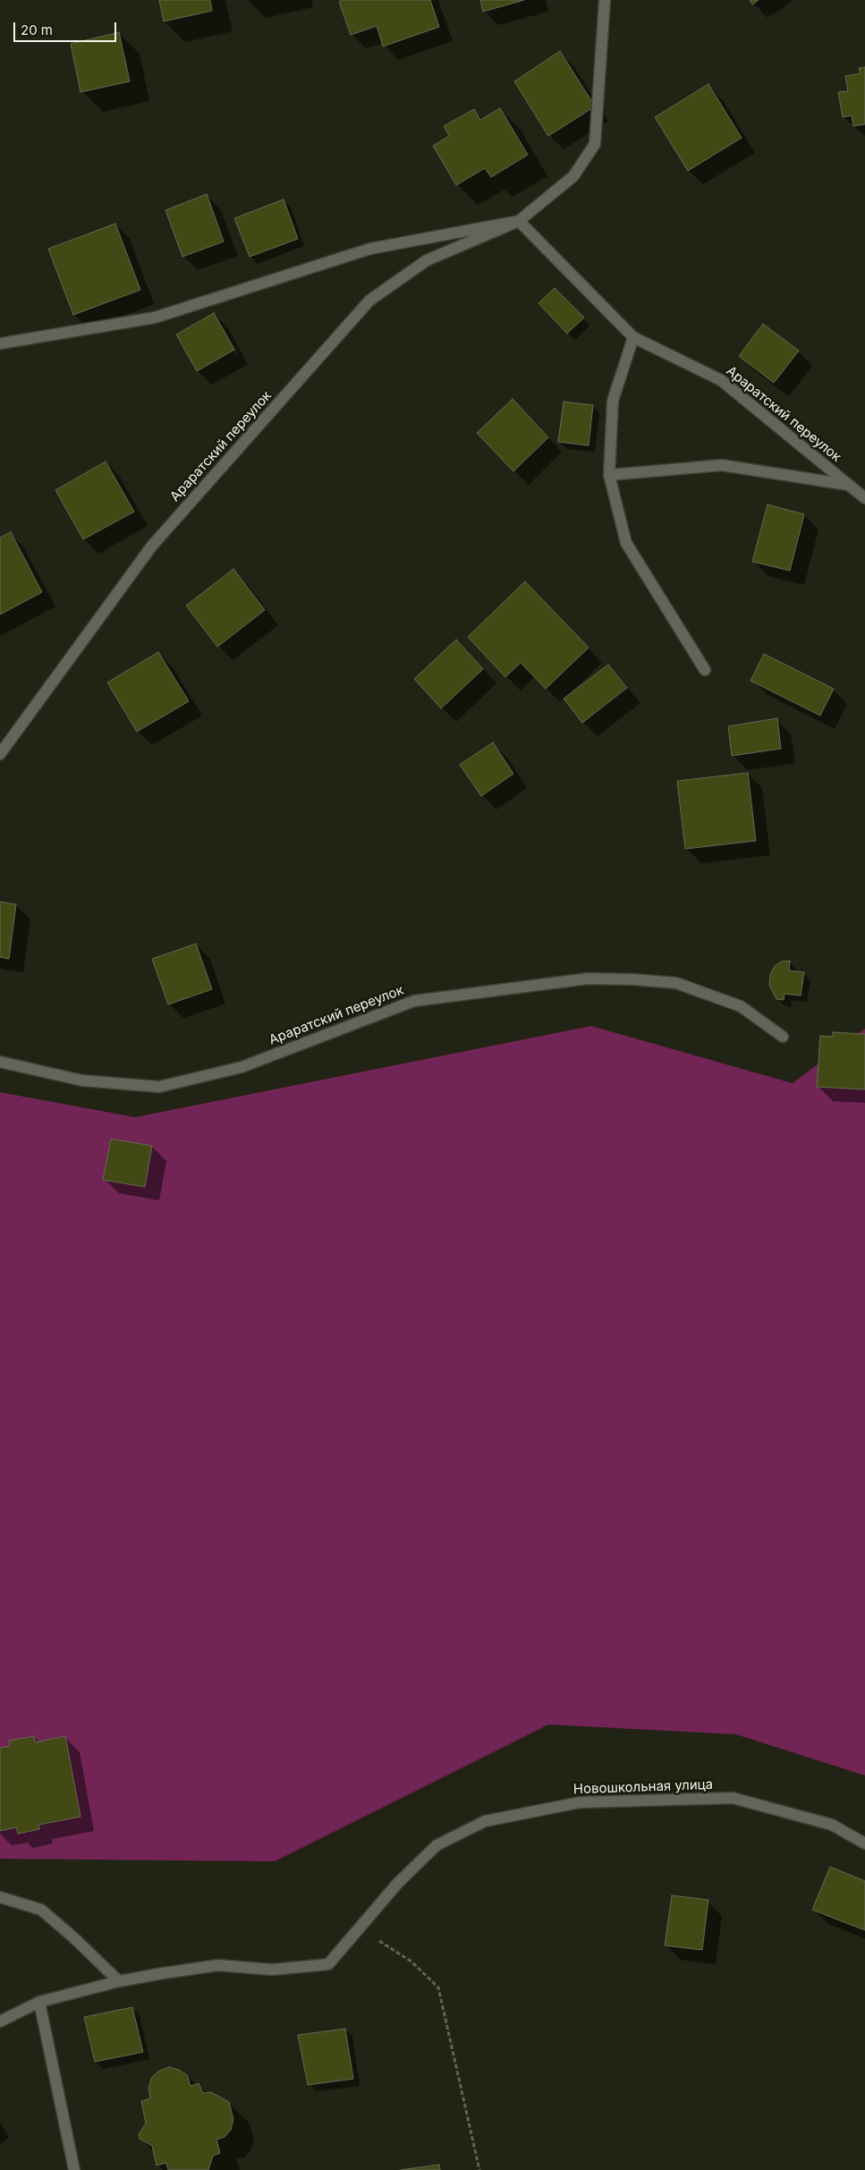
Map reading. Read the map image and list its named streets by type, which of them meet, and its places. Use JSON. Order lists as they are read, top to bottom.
{
  "streets": {
    "street": ["Араратский переулок", "Новошкольная улица"]
  },
  "scale_bar": "20 m"
}
